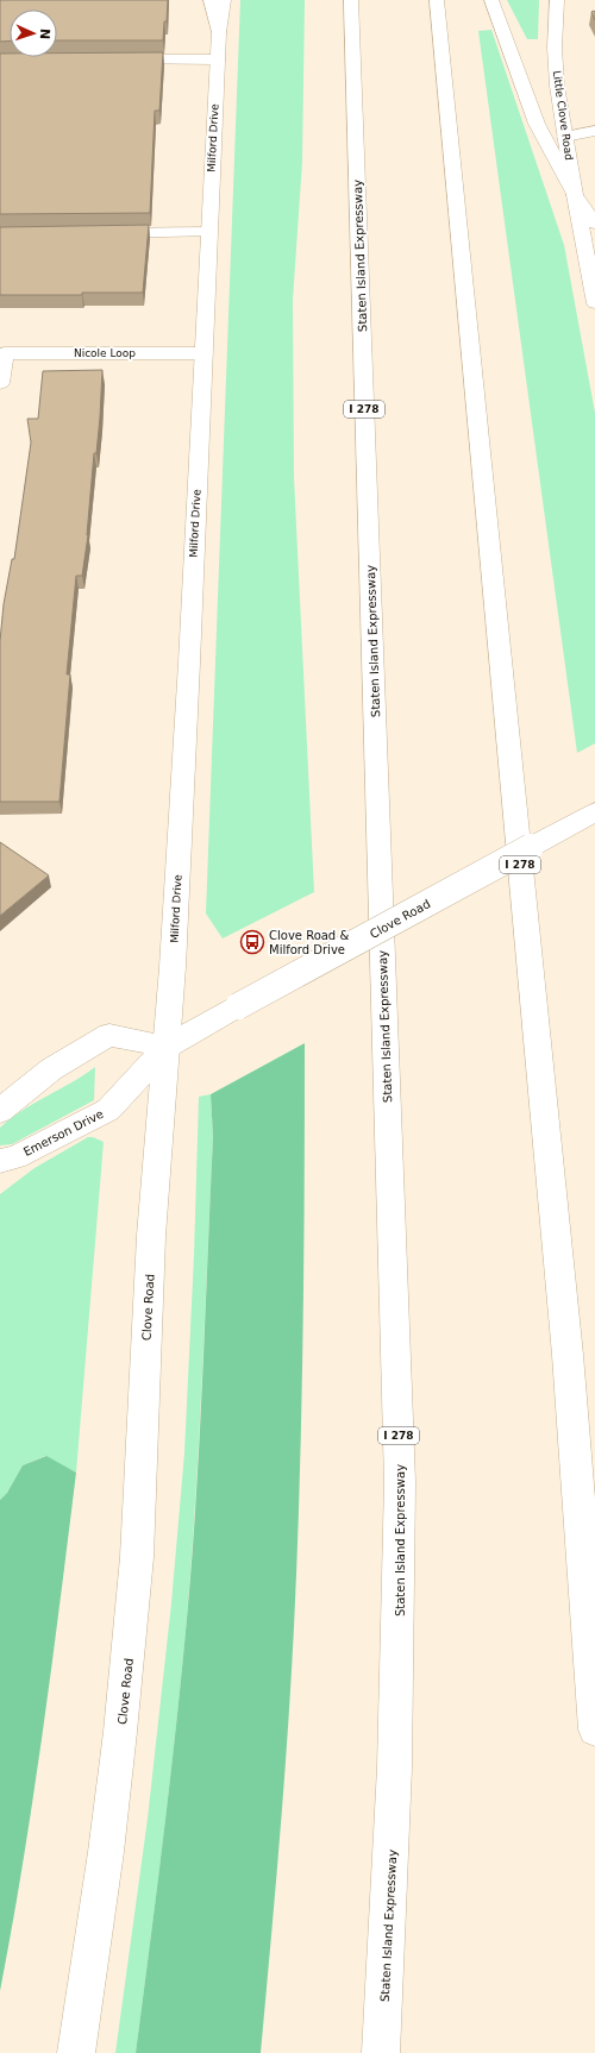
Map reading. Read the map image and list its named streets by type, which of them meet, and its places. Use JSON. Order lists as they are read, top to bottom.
{
  "streets": {
    "main road": [
      "Little Clove Road",
      "Milford Drive",
      "Staten Island Expressway",
      "Nicole Loop",
      "I 278",
      "Clove Road",
      "Emerson Drive"
    ]
  },
  "crossings": [
    ["Milford Drive", "Nicole Loop"],
    ["Milford Drive", "Clove Road"],
    ["Milford Drive", "Emerson Drive"],
    ["Clove Road", "Emerson Drive"]
  ],
  "places": {
    "bus stop": ["Clove Road & Milford Drive"]
  },
  "north": "right"
}
